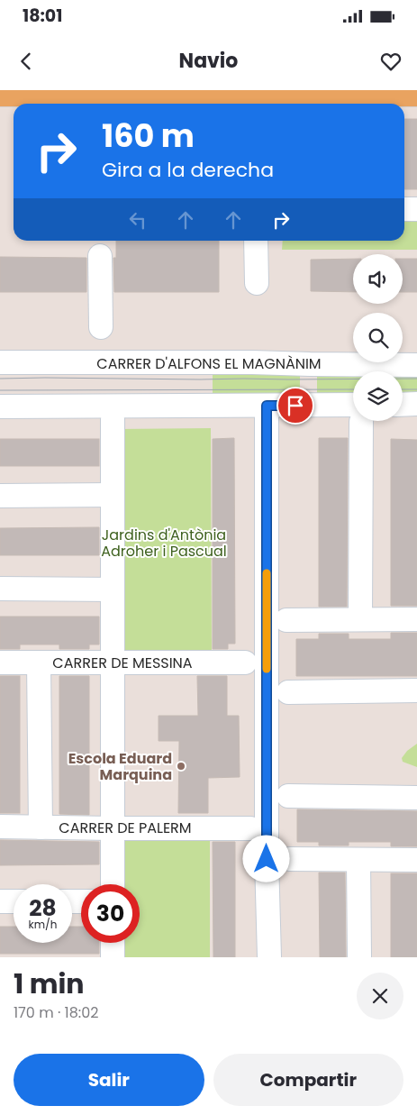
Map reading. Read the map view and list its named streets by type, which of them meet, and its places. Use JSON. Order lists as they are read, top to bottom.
{
  "streets": {
    "street": ["CARRER D'ALFONS EL MAGNÀNIM", "CARRER DE MESSINA", "CARRER DE PALERM"]
  },
  "parks": ["Jardins d'Antònia Adroher i Pascual"],
  "places": ["Escola Eduard Marquina"],
  "page": {
    "status": "18:01",
    "header": "Navio",
    "turn": ["160 m", "Gira a la derecha"],
    "speed": "28 km/h",
    "limit": "30",
    "heading": ["1 min", "170 m · 18:02"],
    "buttons": ["Salir", "Compartir"]
  }
}
